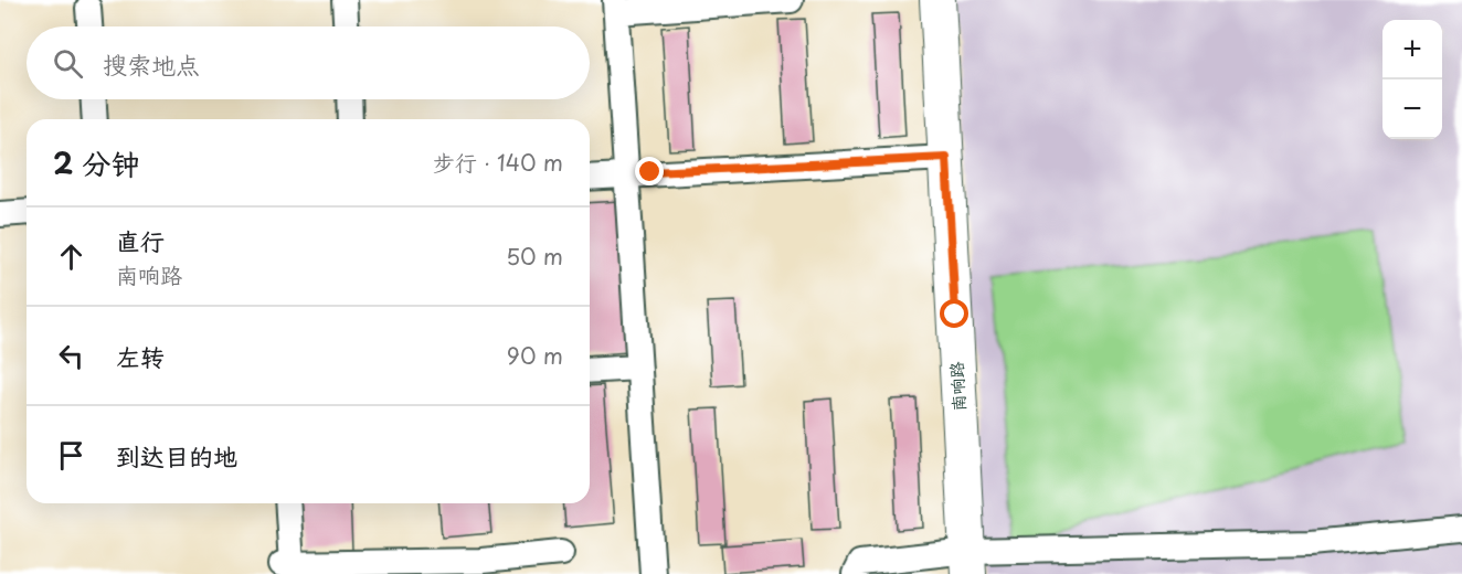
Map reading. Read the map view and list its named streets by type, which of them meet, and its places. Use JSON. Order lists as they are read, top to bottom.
{
  "streets": {
    "street": ["南响路"]
  },
  "page": {
    "map_buttons": ["+", "−"],
    "search": "搜索地点",
    "heading": ["2 分钟", "步行 · 140 m"],
    "list": [
      ["直行", "南响路", "50 m"],
      ["左转", "90 m"],
      "到达目的地"
    ]
  }
}
